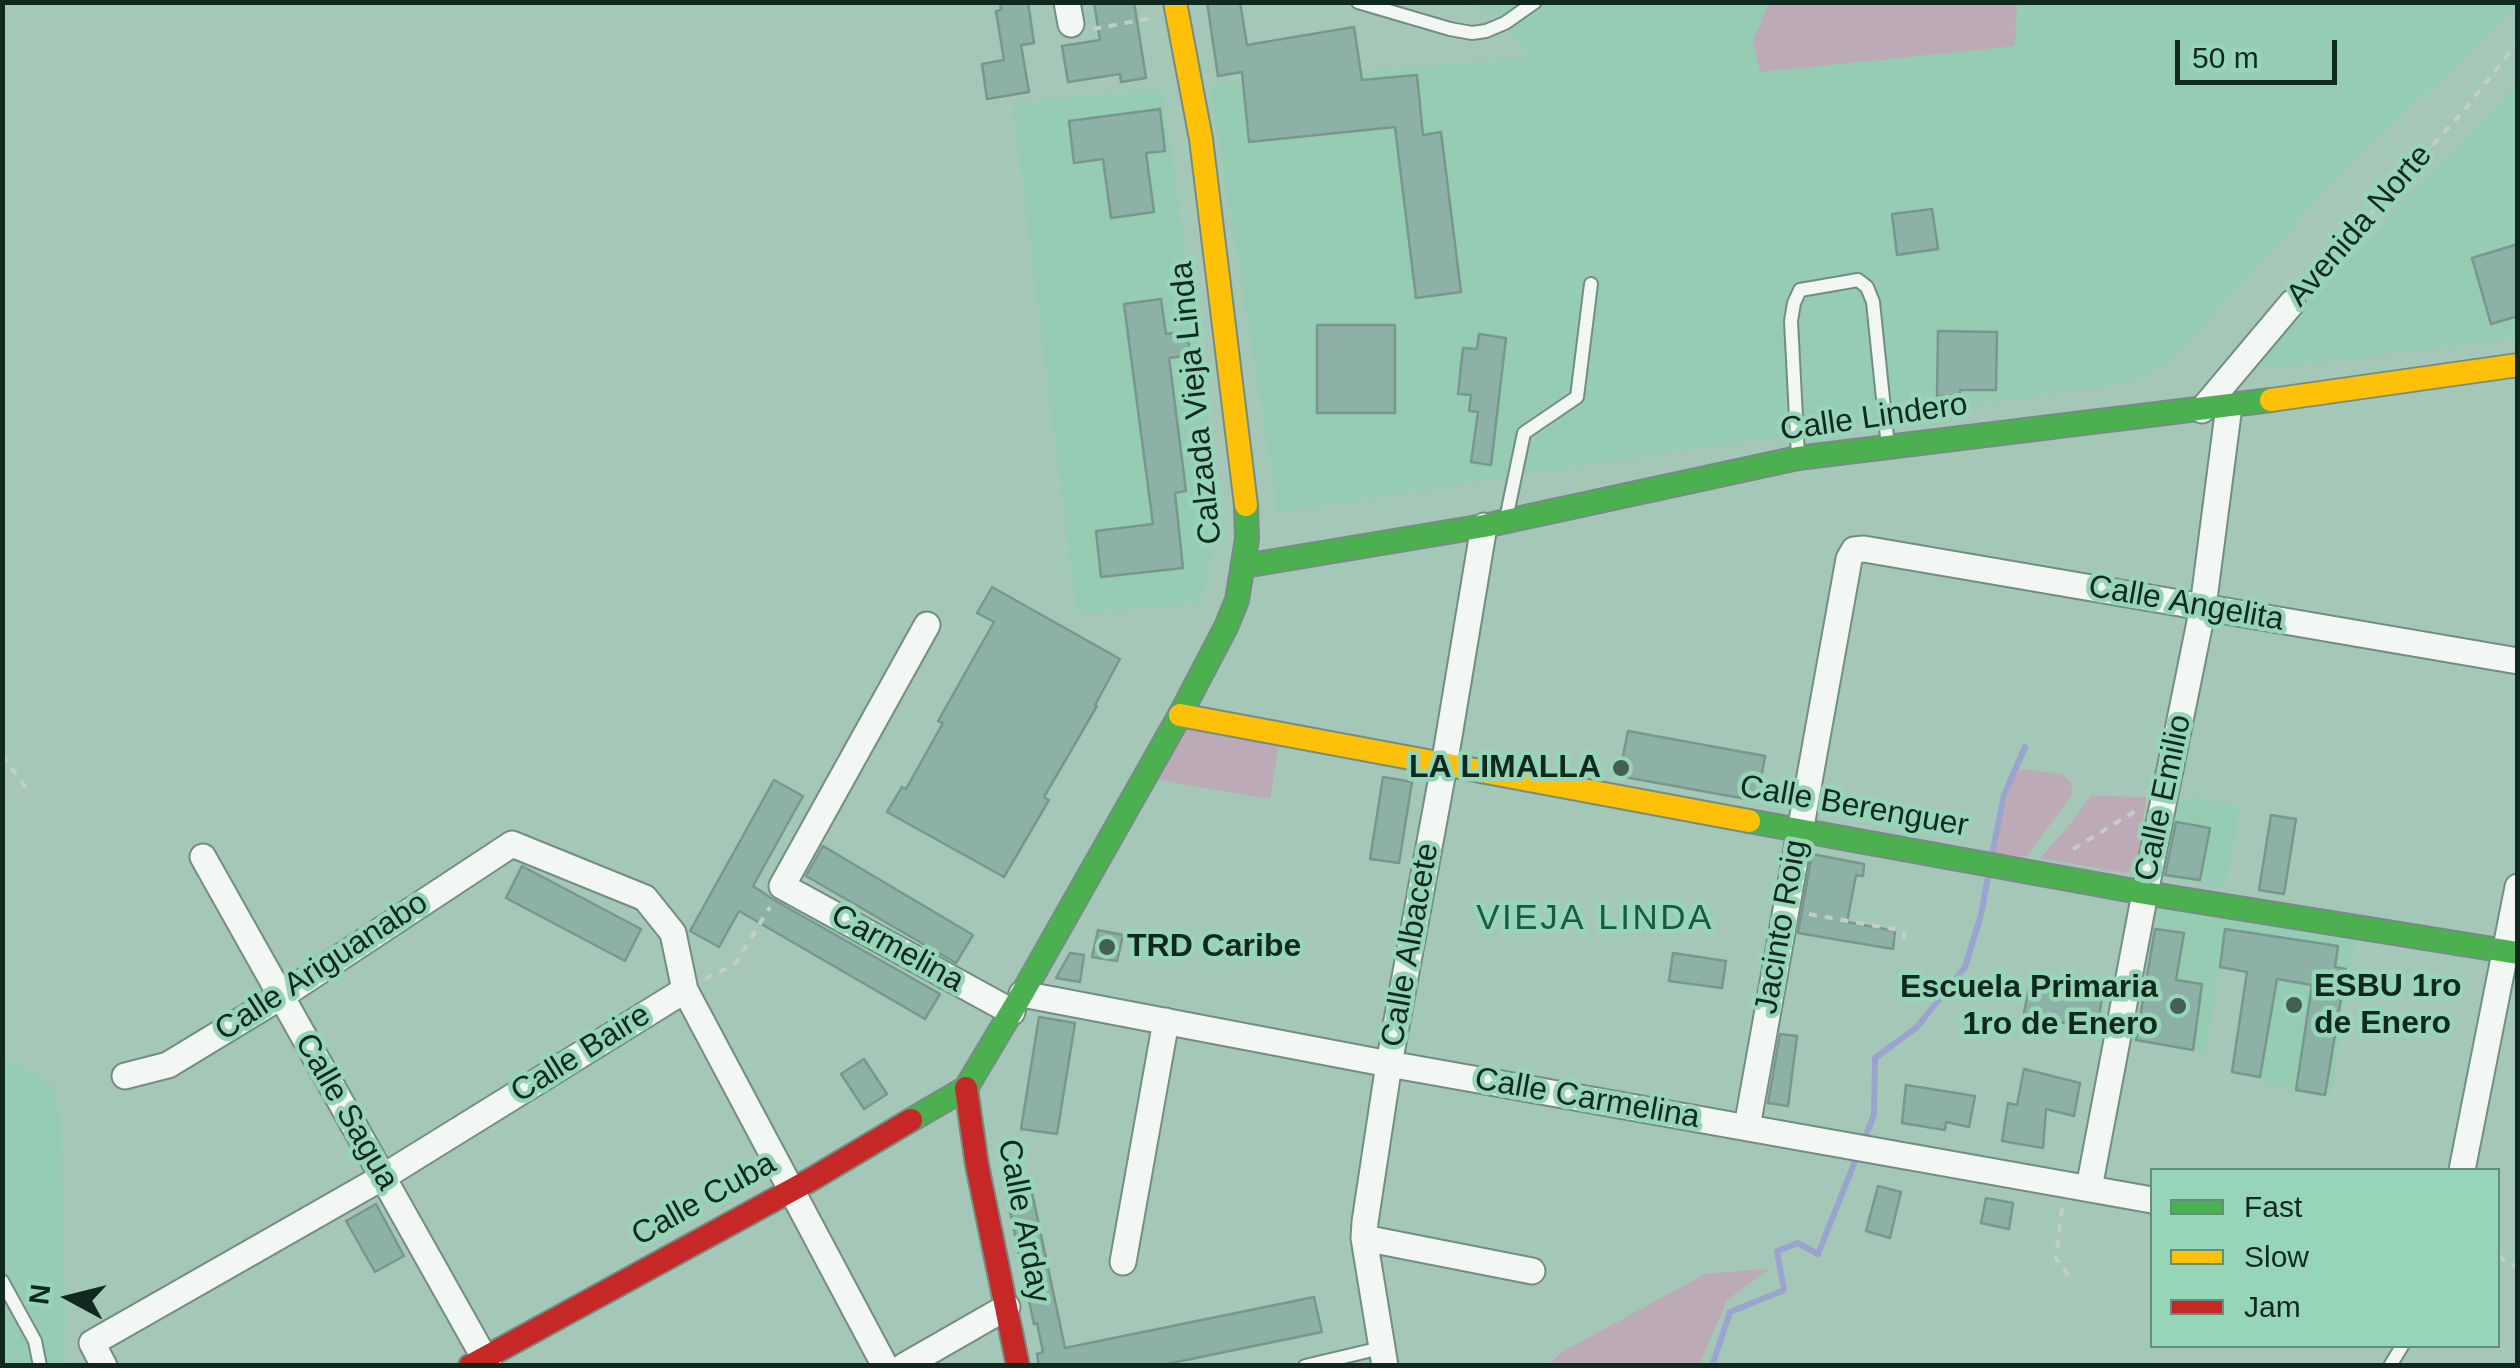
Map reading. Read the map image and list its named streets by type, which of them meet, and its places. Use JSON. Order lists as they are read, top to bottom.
{
  "streets": {
    "street": [
      "Avenida Norte",
      "Calzada Vieja Linda",
      "Calle Lindero",
      "Calle Angelita",
      "Calle Emilio",
      "Calle Berenguer",
      "Jacinto Roig",
      "Calle Albacete",
      "Carmelina",
      "Calle Ariguanabo",
      "Calle Baire",
      "Calle Carmelina",
      "Calle Sagua",
      "Calle Cuba",
      "Calle Arday"
    ]
  },
  "crossings": [
    ["Avenida Norte", "Calle Lindero"],
    ["Calzada Vieja Linda", "Calle Lindero"],
    ["Calzada Vieja Linda", "Calle Berenguer"],
    ["Calzada Vieja Linda", "Carmelina"],
    ["Calzada Vieja Linda", "Calle Carmelina"],
    ["Calzada Vieja Linda", "Calle Cuba"],
    ["Calzada Vieja Linda", "Calle Arday"],
    ["Calle Lindero", "Calle Emilio"],
    ["Calle Lindero", "Calle Albacete"],
    ["Calle Angelita", "Calle Emilio"],
    ["Calle Angelita", "Jacinto Roig"],
    ["Calle Emilio", "Calle Berenguer"],
    ["Calle Emilio", "Calle Carmelina"],
    ["Calle Berenguer", "Jacinto Roig"],
    ["Calle Berenguer", "Calle Albacete"],
    ["Jacinto Roig", "Calle Carmelina"],
    ["Calle Albacete", "Calle Carmelina"],
    ["Carmelina", "Calle Baire"],
    ["Carmelina", "Calle Carmelina"],
    ["Calle Ariguanabo", "Calle Baire"],
    ["Calle Ariguanabo", "Calle Sagua"],
    ["Calle Baire", "Calle Sagua"],
    ["Calle Sagua", "Calle Cuba"],
    ["Calle Cuba", "Calle Arday"]
  ],
  "districts": ["VIEJA LINDA"],
  "places": [
    "LA LIMALLA",
    "TRD Caribe",
    "ESBU 1ro de Enero",
    "Escuela Primaria 1ro de Enero"
  ],
  "legend": ["Fast", "Slow", "Jam"],
  "scale_bar": "50 m",
  "north": "left"
}
